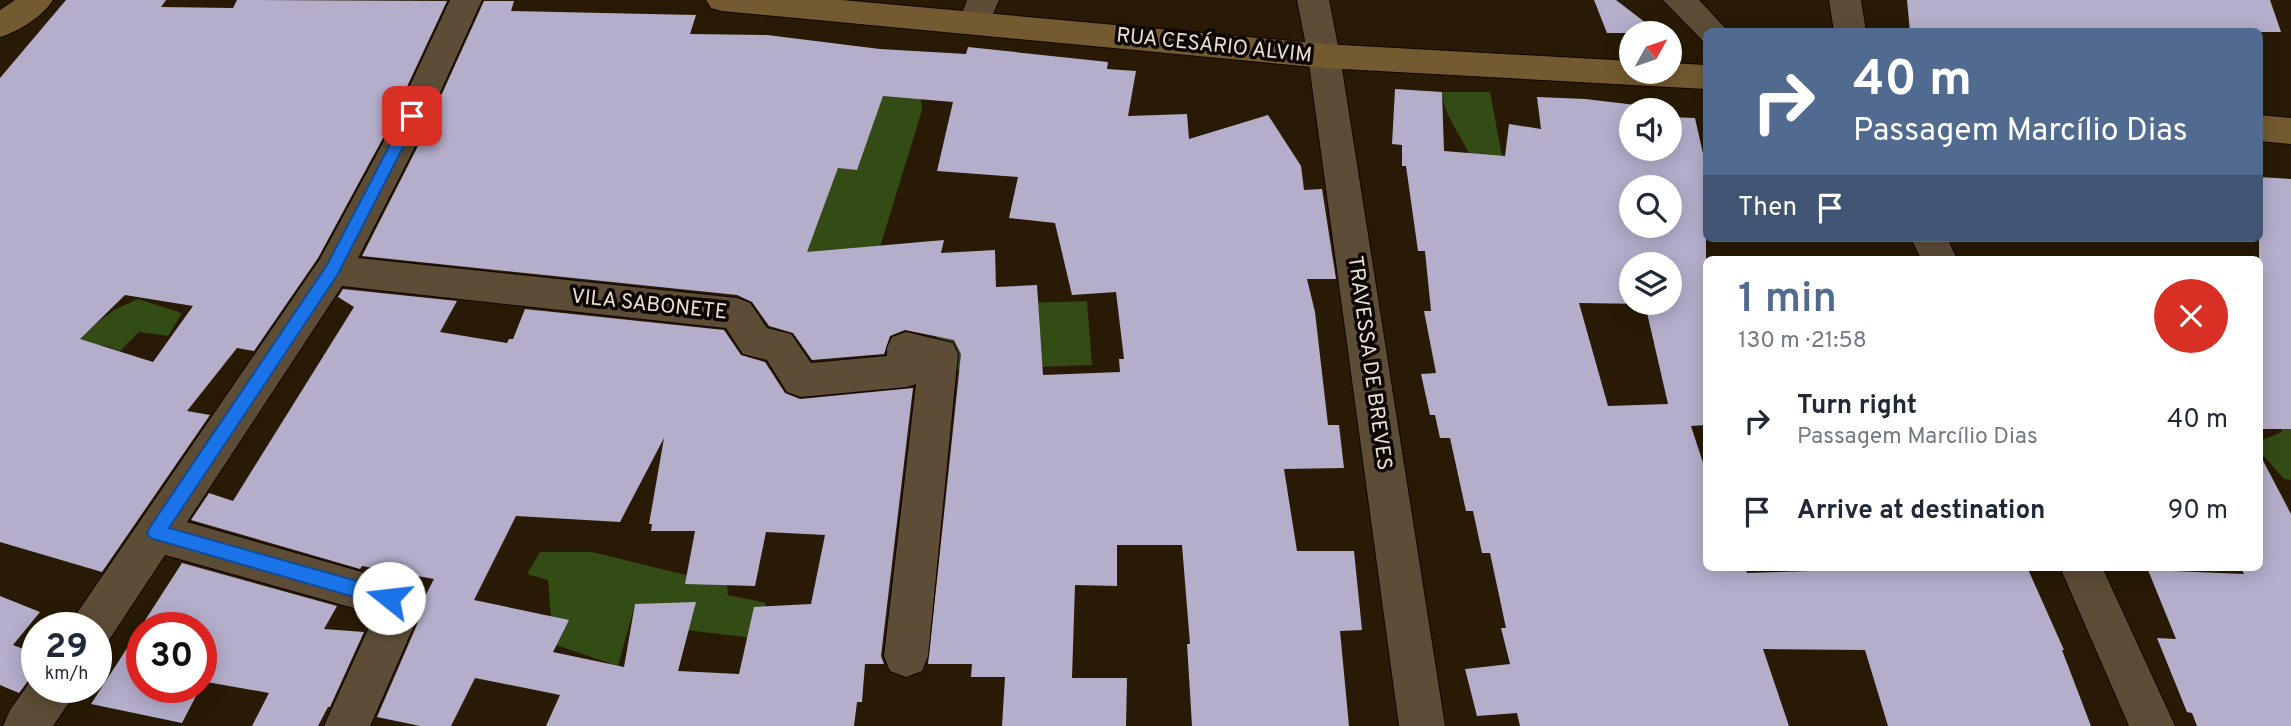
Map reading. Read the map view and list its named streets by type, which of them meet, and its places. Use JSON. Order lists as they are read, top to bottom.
{
  "streets": {
    "street": ["RUA CESÁRIO ALVIM", "VILA SABONETE", "TRAVESSA DE BREVES"]
  },
  "crossings": [
    ["RUA CESÁRIO ALVIM", "TRAVESSA DE BREVES"]
  ],
  "north": "top right",
  "page": {
    "turn": ["40 m", "Passagem Marcílio Dias"],
    "then": "Then",
    "heading": ["1 min", "130 m · 21:58"],
    "list": [
      {
        "name": "Turn right",
        "note": "Passagem Marcílio Dias",
        "value": "40 m"
      },
      {
        "name": "Arrive at destination",
        "value": "90 m"
      }
    ],
    "speed": "29 km/h",
    "limit": "30"
  }
}
